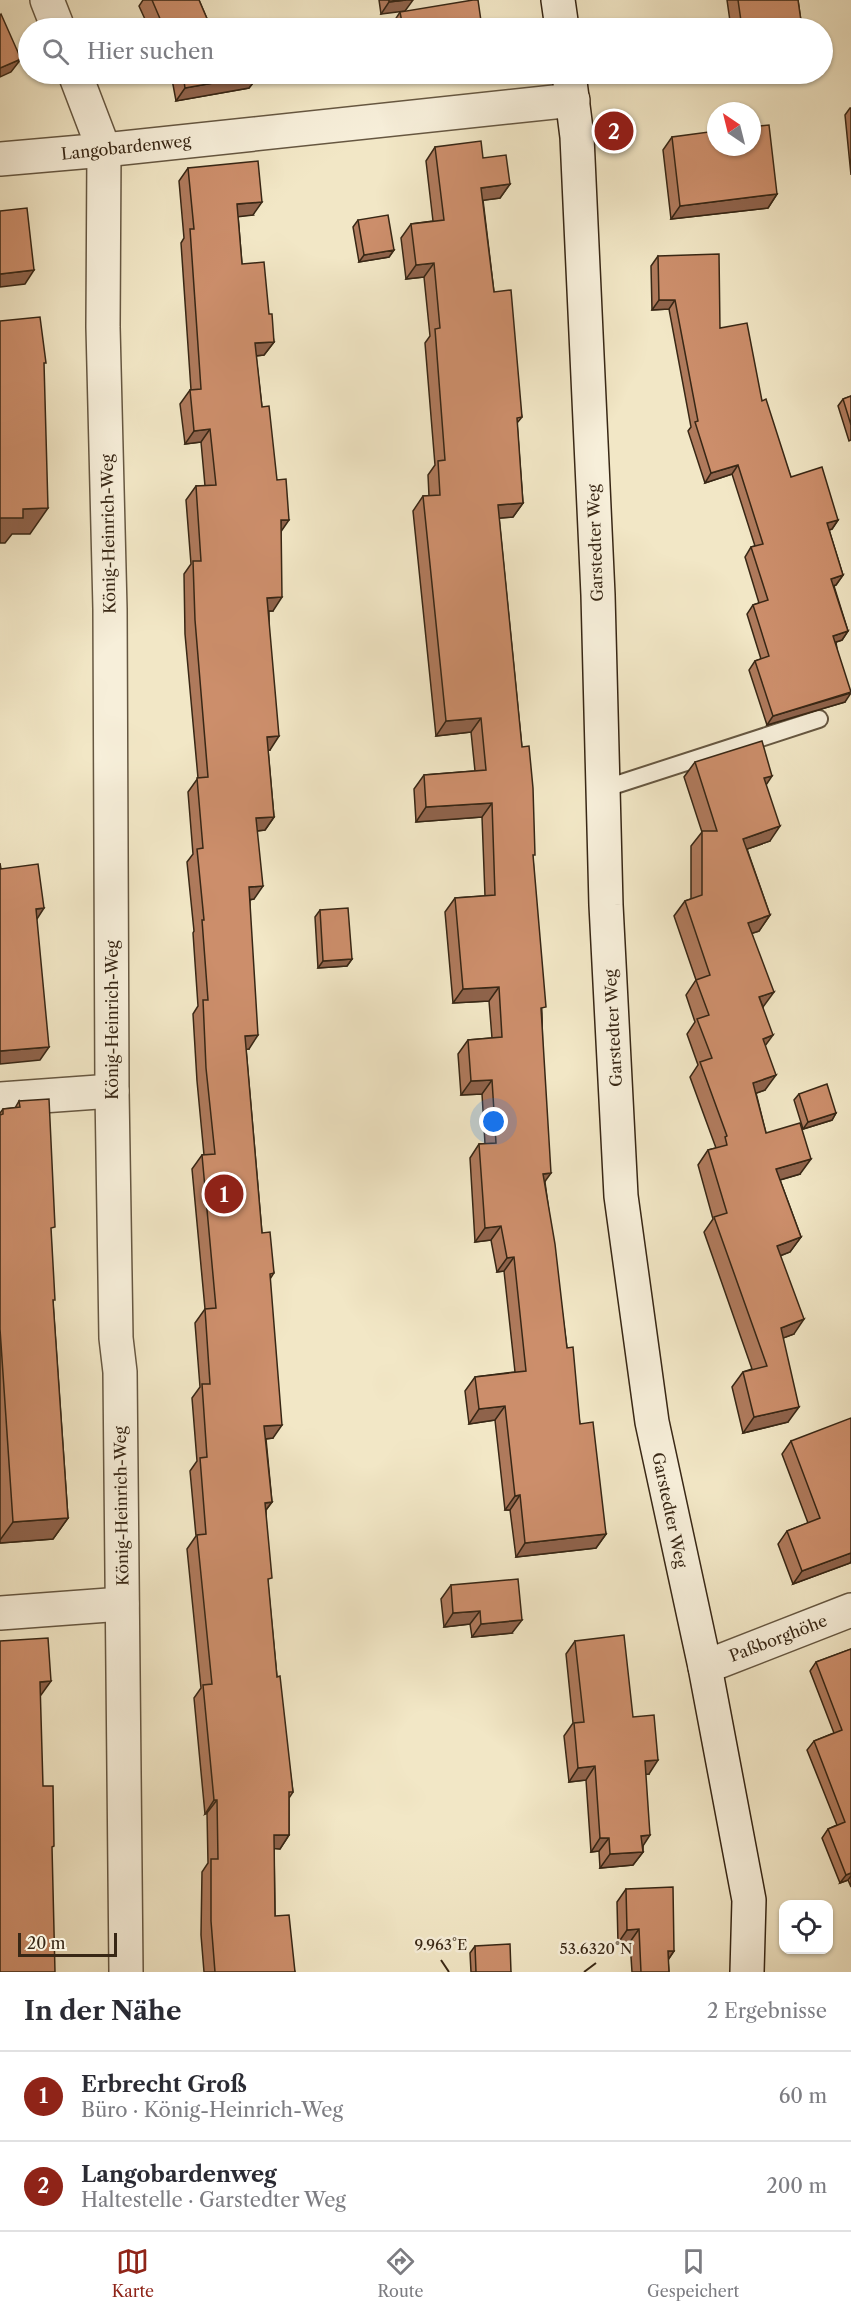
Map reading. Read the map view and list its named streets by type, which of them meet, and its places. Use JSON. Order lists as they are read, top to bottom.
{
  "streets": {
    "street": [
      "Langobardenweg",
      "König-Heinrich-Weg",
      "Garstedter Weg",
      "Paßborghöhe"
    ]
  },
  "crossings": [
    ["Langobardenweg", "König-Heinrich-Weg"],
    ["Langobardenweg", "Garstedter Weg"],
    ["Garstedter Weg", "Paßborghöhe"]
  ],
  "scale_bar": "20 m",
  "north": "top left",
  "page": {
    "search": "Hier suchen",
    "pins": ["2", "1"],
    "scale": "20 m",
    "heading": ["In der Nähe", "2 Ergebnisse"],
    "list": [
      {
        "mark": "1",
        "name": "Erbrecht Groß",
        "note": "Büro · König-Heinrich-Weg",
        "value": "60 m"
      },
      {
        "mark": "2",
        "name": "Langobardenweg",
        "note": "Haltestelle · Garstedter Weg",
        "value": "200 m"
      }
    ],
    "nav": ["Karte", "Route", "Gespeichert"]
  },
  "coordinates": ["9.963°E", "53.6320°N"]
}
